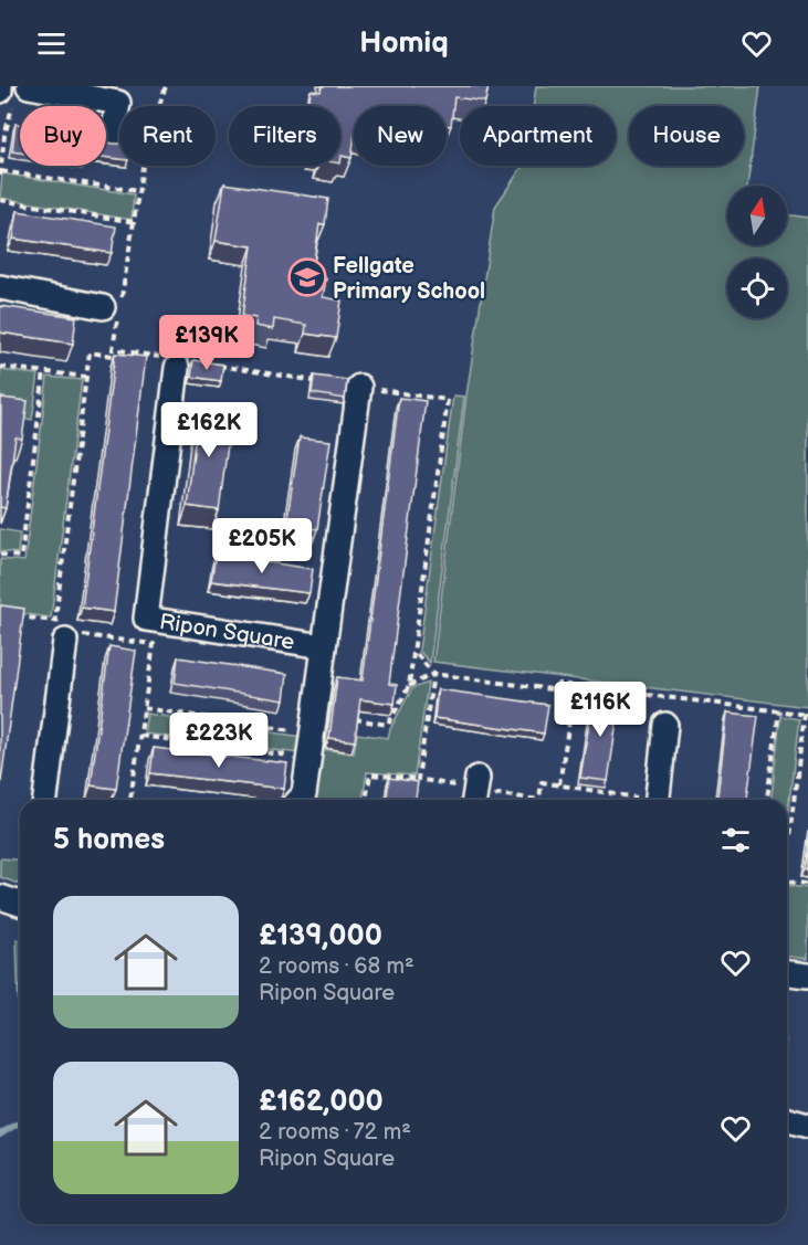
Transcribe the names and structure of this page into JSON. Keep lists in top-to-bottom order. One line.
{"streets":{"street":["Ripon Square"]},"places":{"school or university":["Fellgate Primary School"]},"north":"top","page":{"header":"Homiq","chip":["Buy","Rent","Filters","New","Apartment","House"],"price":["£139K","£162K","£205K","£116K","£223K"],"heading":"5 homes","list":[{"name":"£139,000","note":"2 rooms · 68 m² · Ripon Square"},{"name":"£162,000","note":"2 rooms · 72 m² · Ripon Square"}]}}
